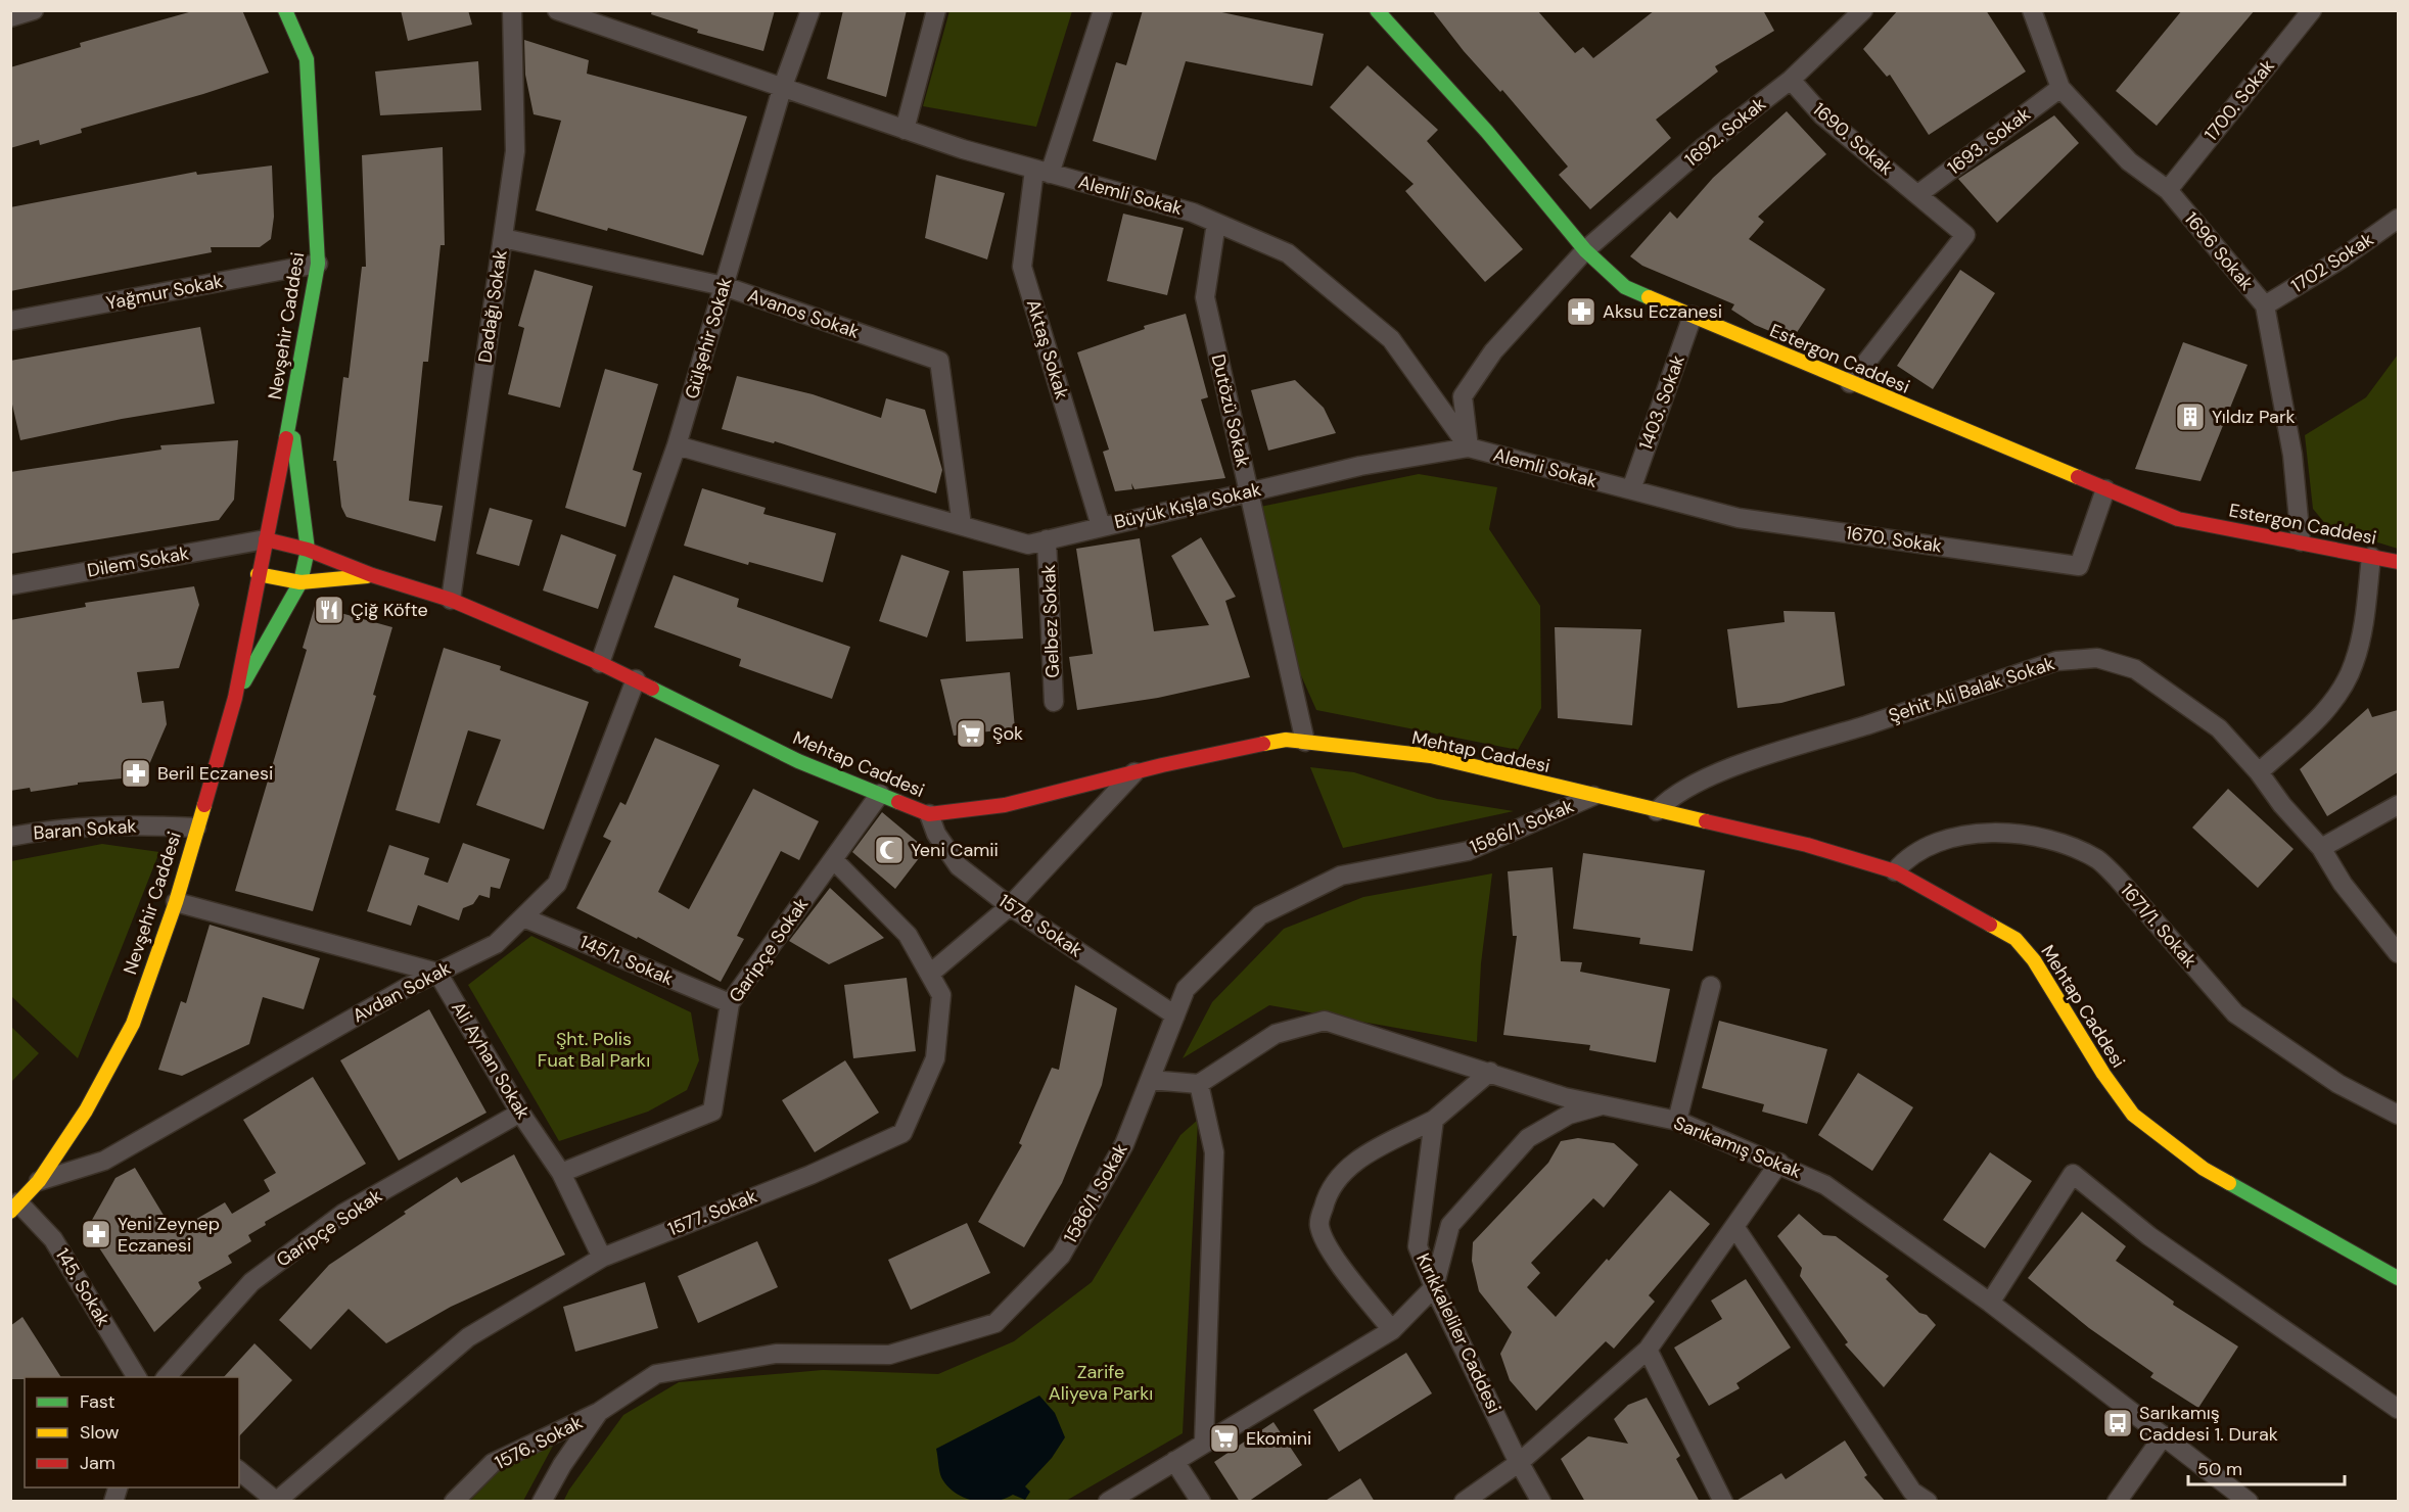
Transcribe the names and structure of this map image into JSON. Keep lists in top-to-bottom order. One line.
{"streets":{"main road":["Nevşehir Caddesi","Estergon Caddesi","Mehtap Caddesi"],"street":["1700. Sokak","1692. Sokak","1690. Sokak","1693. Sokak","Alemli Sokak","1696 Sokak","1702 Sokak","Yağmur Sokak","Dadağı Sokak","Avanos Sokak","Gülşehir Sokak","Aktaş Sokak","1403. Sokak","Dutözü Sokak","Büyük Kışla Sokak","1670. Sokak","Dilem Sokak","Gelbez Sokak","Şehit Ali Balak Sokak","1586/1. Sokak","Baran Sokak","1578. Sokak","1671/1. Sokak","Garipçe Sokak","145/1. Sokak","Avdan Sokak","Ali Ayhan Sokak","Sarıkamış Sokak","1577. Sokak","145. Sokak","Kırıkkaleliler Caddesi","1576. Sokak"]},"crossings":[["1700. Sokak","1696 Sokak"],["1692. Sokak","1690. Sokak"],["1692. Sokak","Estergon Caddesi"],["1690. Sokak","1693. Sokak"],["1690. Sokak","Estergon Caddesi"],["1693. Sokak","1696 Sokak"],["Alemli Sokak","Gülşehir Sokak"],["Alemli Sokak","Aktaş Sokak"],["Alemli Sokak","1403. Sokak"],["Alemli Sokak","Dutözü Sokak"],["Alemli Sokak","Büyük Kışla Sokak"],["Alemli Sokak","1670. Sokak"],["1696 Sokak","1702 Sokak"],["1696 Sokak","Estergon Caddesi"],["Yağmur Sokak","Nevşehir Caddesi"],["Dadağı Sokak","Avanos Sokak"],["Dadağı Sokak","Mehtap Caddesi"],["Avanos Sokak","Gülşehir Sokak"],["Avanos Sokak","Büyük Kışla Sokak"],["Nevşehir Caddesi","Dilem Sokak"],["Nevşehir Caddesi","Mehtap Caddesi"],["Nevşehir Caddesi","Baran Sokak"],["Nevşehir Caddesi","Avdan Sokak"],["Nevşehir Caddesi","145. Sokak"],["Gülşehir Sokak","Büyük Kışla Sokak"],["Gülşehir Sokak","Mehtap Caddesi"],["Aktaş Sokak","Büyük Kışla Sokak"],["Estergon Caddesi","1403. Sokak"],["Estergon Caddesi","1670. Sokak"],["1403. Sokak","1670. Sokak"],["Dutözü Sokak","Büyük Kışla Sokak"],["Dutözü Sokak","Mehtap Caddesi"],["Büyük Kışla Sokak","Gelbez Sokak"],["Dilem Sokak","Mehtap Caddesi"],["Şehit Ali Balak Sokak","Mehtap Caddesi"],["Mehtap Caddesi","1586/1. Sokak"],["Mehtap Caddesi","1578. Sokak"],["Mehtap Caddesi","1671/1. Sokak"],["Mehtap Caddesi","Garipçe Sokak"],["Mehtap Caddesi","Avdan Sokak"],["1586/1. Sokak","1578. Sokak"],["1586/1. Sokak","1576. Sokak"],["Garipçe Sokak","145/1. Sokak"],["Garipçe Sokak","Ali Ayhan Sokak"],["Garipçe Sokak","1577. Sokak"],["145/1. Sokak","Avdan Sokak"],["Avdan Sokak","Ali Ayhan Sokak"],["Ali Ayhan Sokak","1577. Sokak"]],"parks":["Şht. Polis Fuat Bal Parkı","Zarife Aliyeva Parkı"],"places":{"pharmacy":["Aksu Eczanesi","Beril Eczanesi","Yeni Zeynep Eczanesi"],"building":["Yıldız Park"],"restaurant":["Çiğ Köfte"],"supermarket":["Şok","Ekomini"],"mosque":["Yeni Camii"],"bus stop":["Sarıkamış Caddesi 1. Durak"]},"legend":["Fast","Slow","Jam"],"scale_bar":"50 m"}
